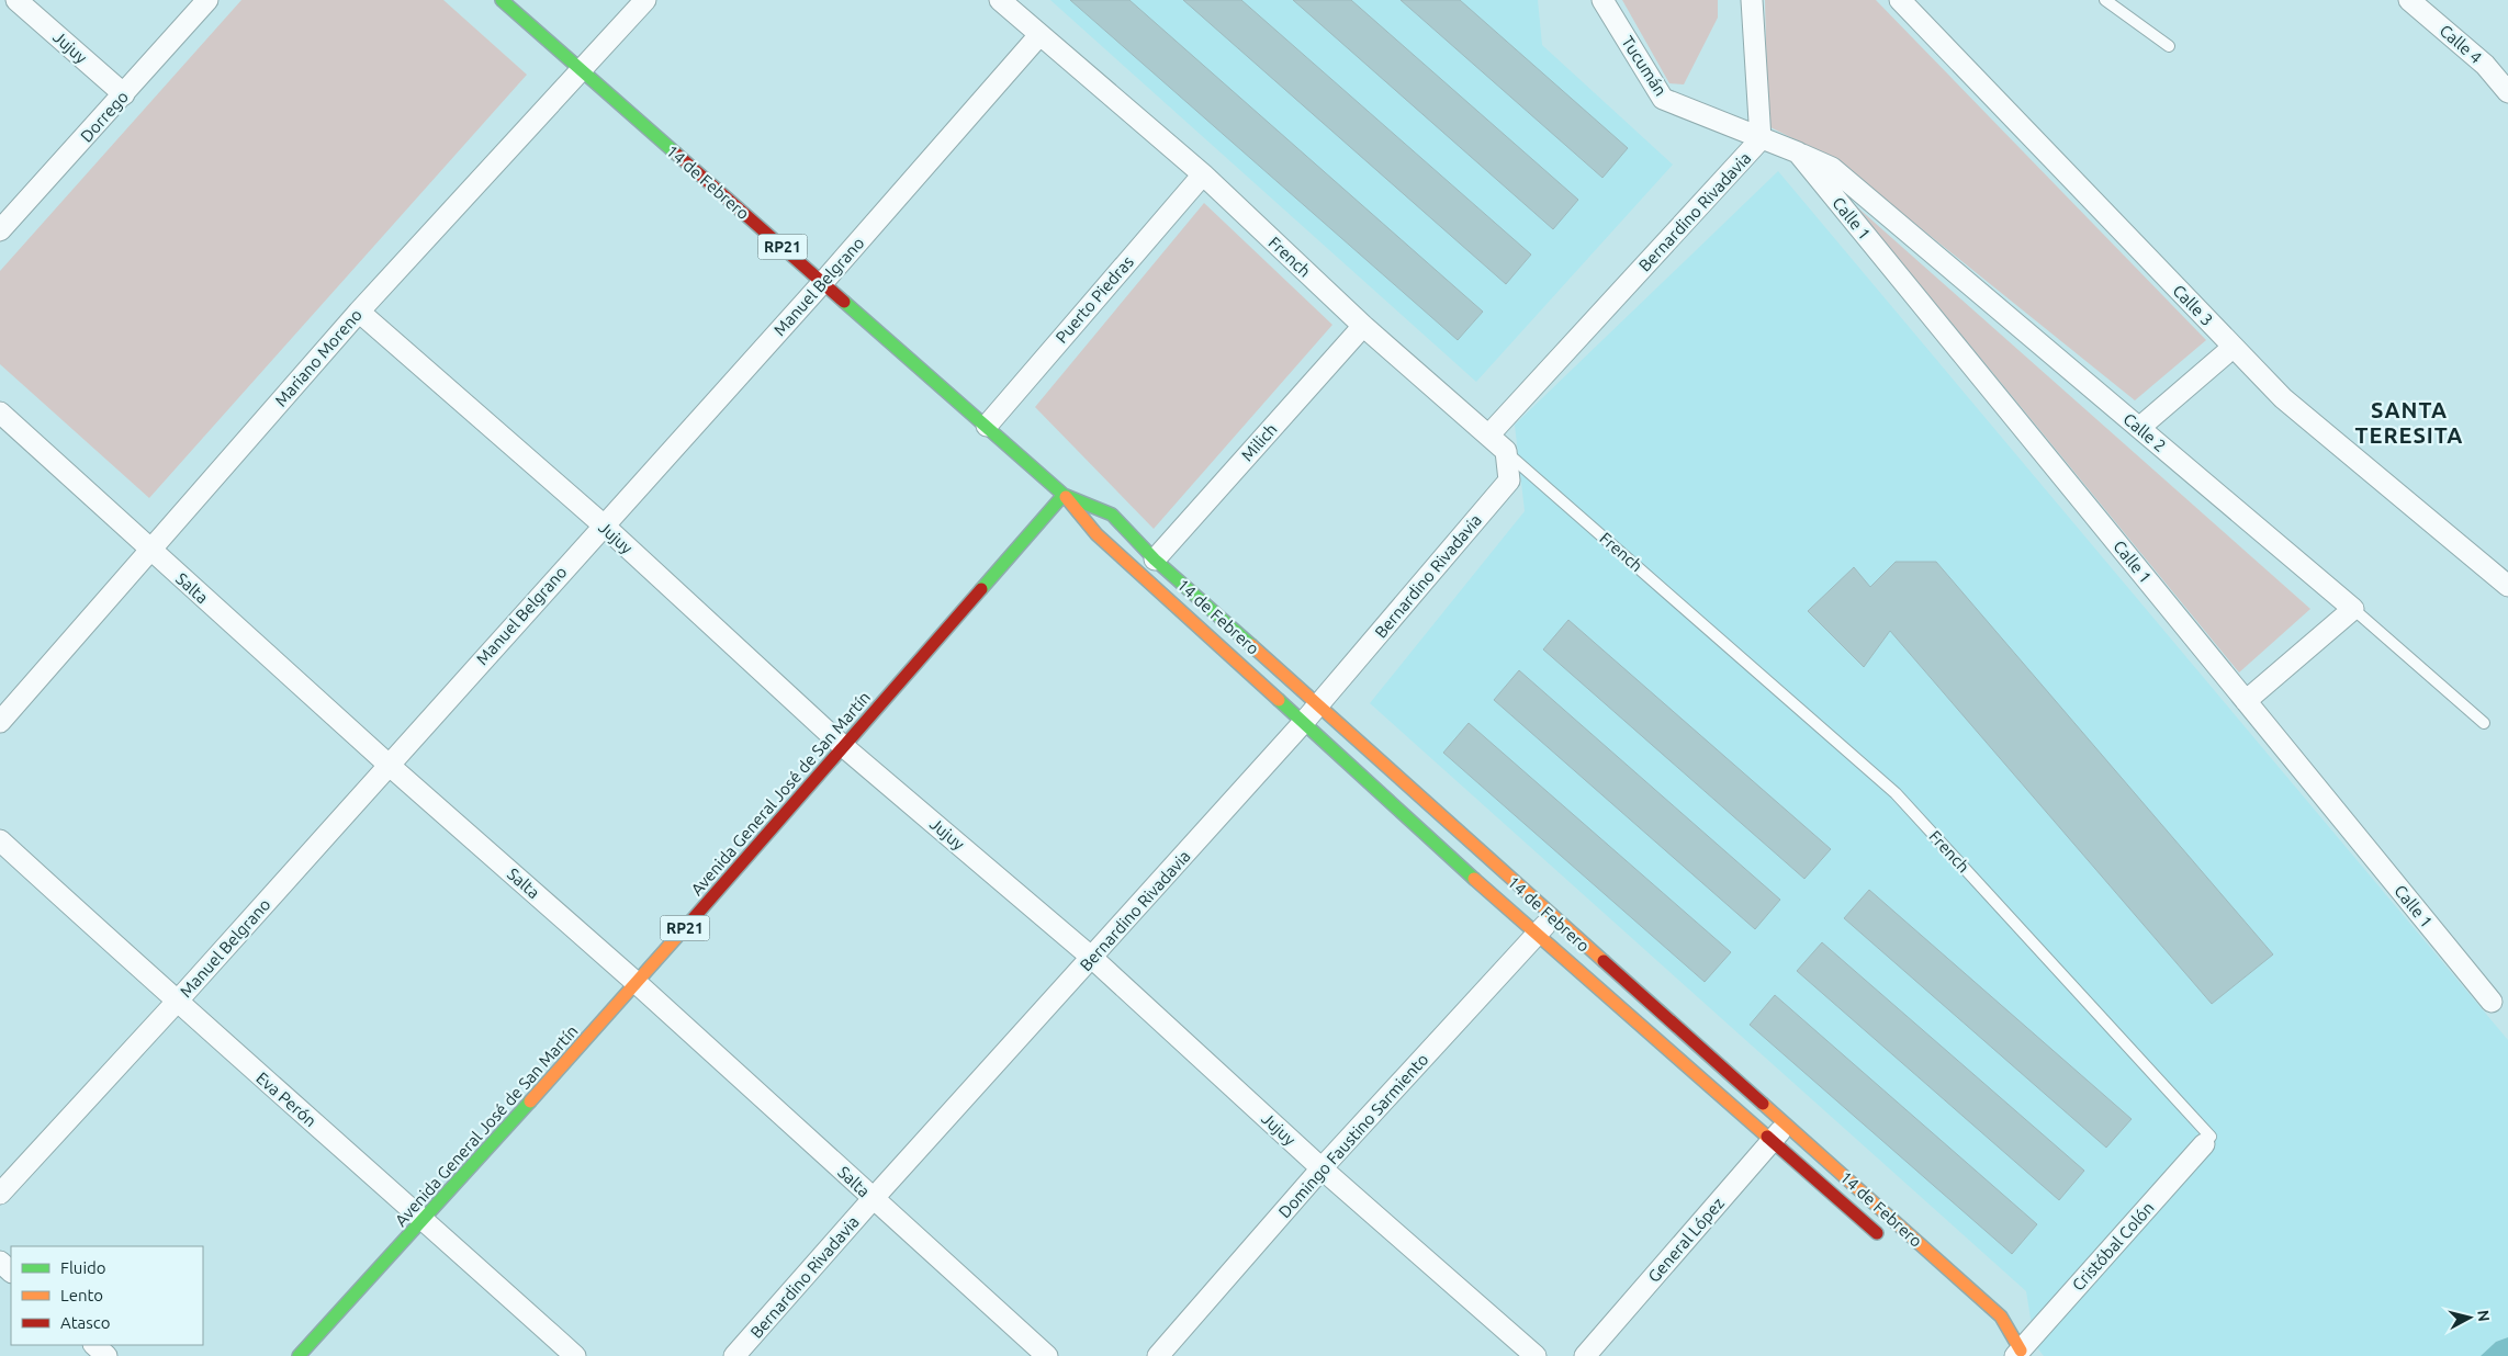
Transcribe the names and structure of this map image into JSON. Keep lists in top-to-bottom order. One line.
{"streets":{"main road":["14 de Febrero","RP21","Avenida General José de San Martín"],"street":["Calle 4","Jujuy","Tucumán","Dorrego","Bernardino Rivadavia","Calle 1","French","Manuel Belgrano","Puerto Piedras","Calle 3","Mariano Moreno","Calle 2","Milich","Salta","Eva Perón","Domingo Faustino Sarmiento","General López","Cristóbal Colón"]},"crossings":[["Jujuy","Dorrego"],["Jujuy","Bernardino Rivadavia"],["Jujuy","Manuel Belgrano"],["Jujuy","Mariano Moreno"],["Jujuy","Avenida General José de San Martín"],["Jujuy","Domingo Faustino Sarmiento"],["Tucumán","Bernardino Rivadavia"],["14 de Febrero","Bernardino Rivadavia"],["14 de Febrero","Manuel Belgrano"],["14 de Febrero","Puerto Piedras"],["14 de Febrero","Mariano Moreno"],["14 de Febrero","Milich"],["14 de Febrero","Avenida General José de San Martín"],["14 de Febrero","Domingo Faustino Sarmiento"],["14 de Febrero","General López"],["14 de Febrero","Cristóbal Colón"],["Bernardino Rivadavia","French"],["Bernardino Rivadavia","Salta"],["Calle 1","Calle 2"],["French","Manuel Belgrano"],["French","Puerto Piedras"],["French","Milich"],["French","Cristóbal Colón"],["Manuel Belgrano","Salta"],["Manuel Belgrano","Eva Perón"],["Mariano Moreno","Salta"],["Salta","Avenida General José de San Martín"],["Avenida General José de San Martín","Eva Perón"]],"districts":["SANTA TERESITA"],"legend":["Fluido","Lento","Atasco"],"north":"right"}
